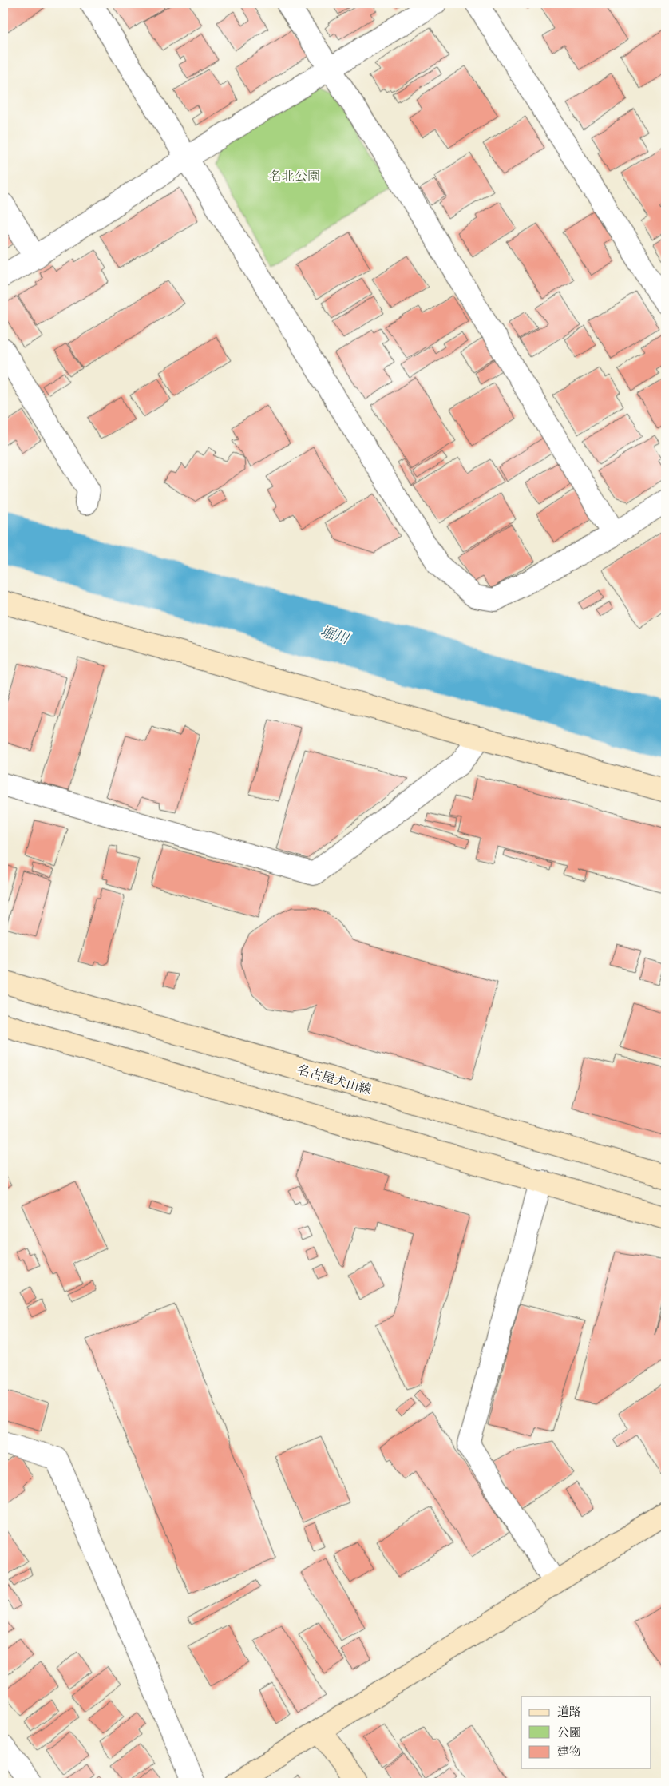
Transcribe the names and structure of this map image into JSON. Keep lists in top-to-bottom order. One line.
{"streets":{"main road":["名古屋犬山線"]},"water":["堀川"],"parks":["名北公園"],"legend":["道路","公園","建物"]}
